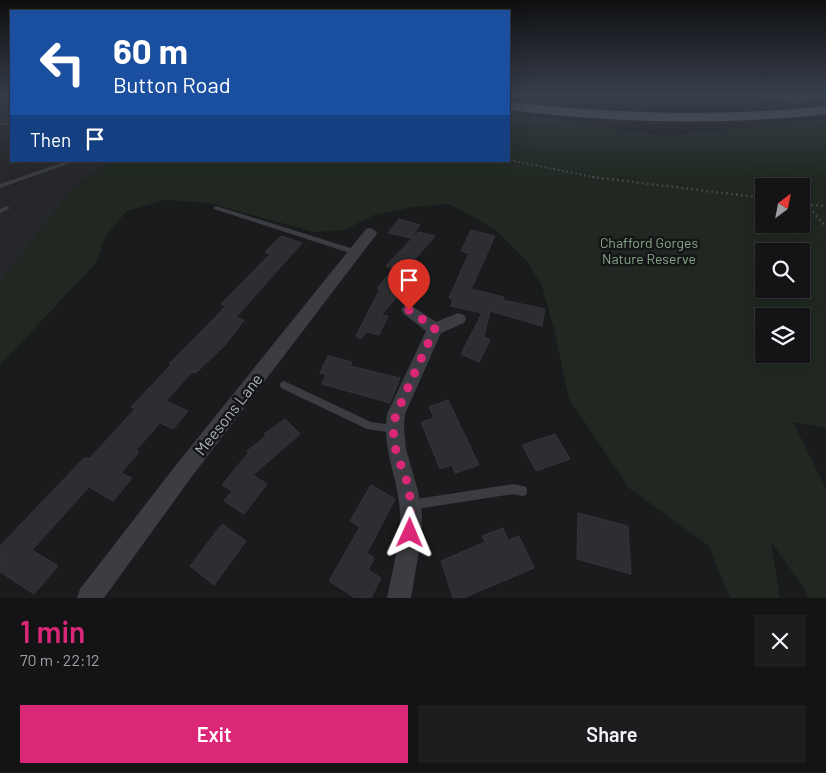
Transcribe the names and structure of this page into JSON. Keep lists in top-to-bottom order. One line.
{"streets":{"street":["Meesons Lane"]},"parks":["Chafford Gorges Nature Reserve"],"north":"top right","page":{"turn":["60 m","Button Road"],"then":"Then","heading":["1 min","70 m · 22:12"],"buttons":["Exit","Share"]}}
